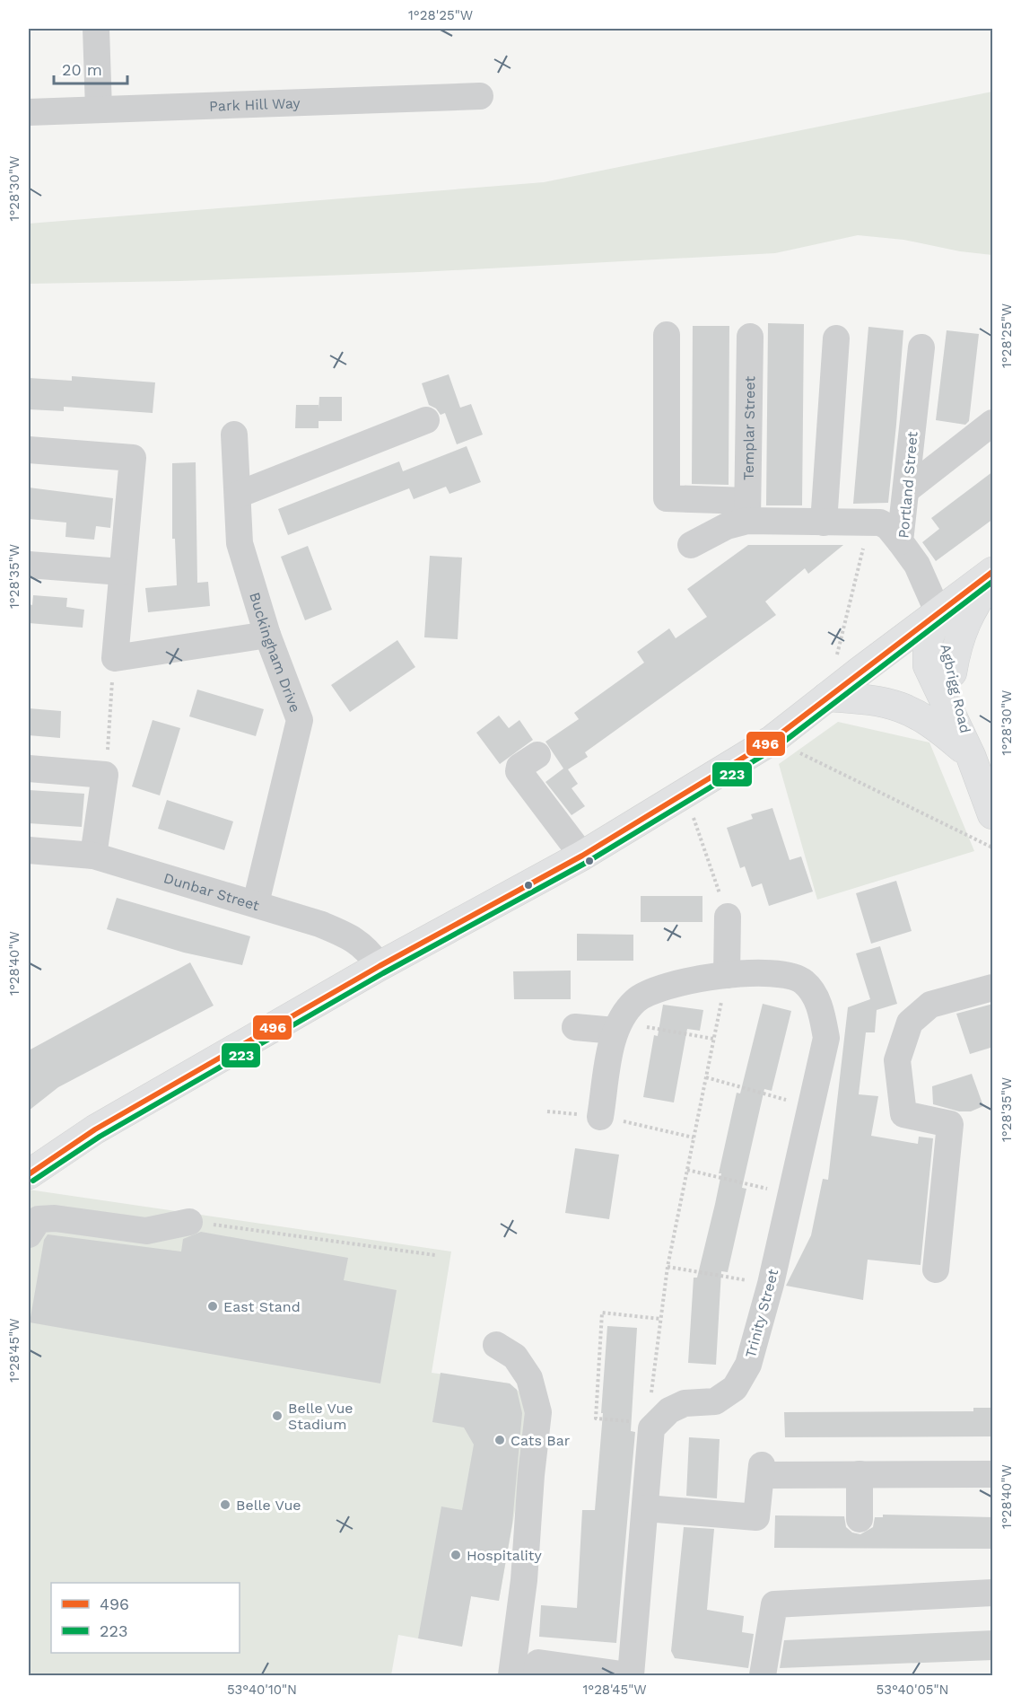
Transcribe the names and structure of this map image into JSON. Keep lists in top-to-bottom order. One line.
{"streets":{"main road":["Agbrigg Road"],"street":["Park Hill Way","Templar Street","Portland Street","Buckingham Drive","Dunbar Street","Trinity Street"]},"crossings":[["Portland Street","Agbrigg Road"],["Buckingham Drive","Dunbar Street"]],"places":["East Stand","Belle Vue Stadium","Cats Bar","Belle Vue","Hospitality"],"lines":["transit line 496","transit line 223"],"legend":["496","223"],"scale_bar":"20 m","coordinates":["1°28'25\"W","1°28'30\"W","1°28'35\"W","1°28'40\"W","1°28'45\"W","53°40'10\"N","53°40'05\"N"]}
